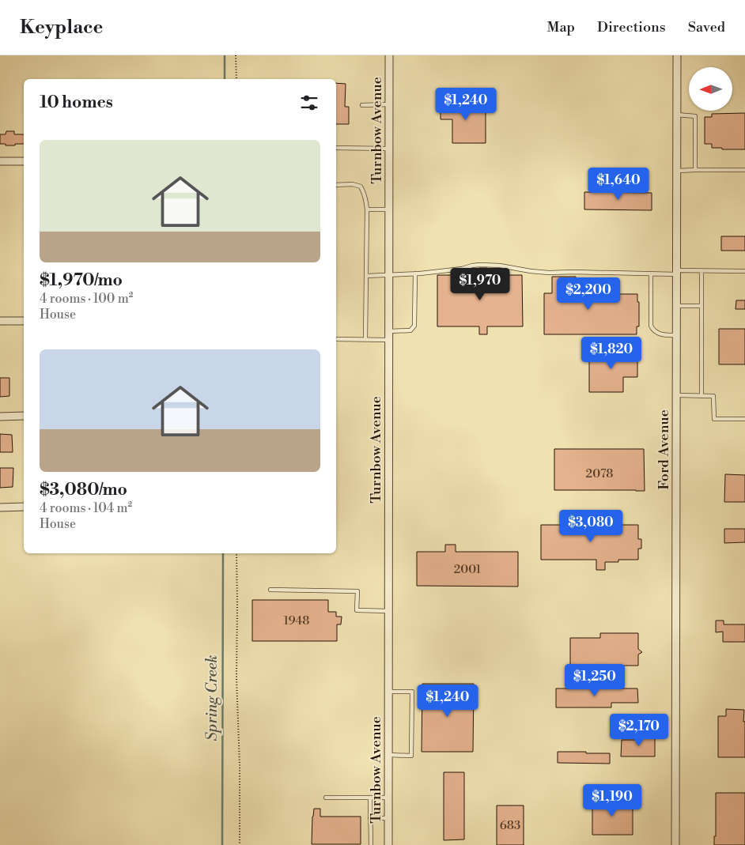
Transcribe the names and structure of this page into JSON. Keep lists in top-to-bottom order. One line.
{"streets":{"street":["Turnbow Avenue","Ford Avenue"]},"water":["Spring Creek"],"house_numbers":["2078","2001","1948","683"],"north":"left","page":{"header":"Keyplace","nav":["Map","Directions","Saved"],"heading":"10 homes","price":["$1,240","$1,640","$1,970","$2,200","$1,820","$3,080","$1,250","$1,240","$2,170","$1,190"],"list":[{"name":"$1,970/mo","note":"4 rooms · 100 m² · House"},{"name":"$3,080/mo","note":"4 rooms · 104 m² · House"}]}}
